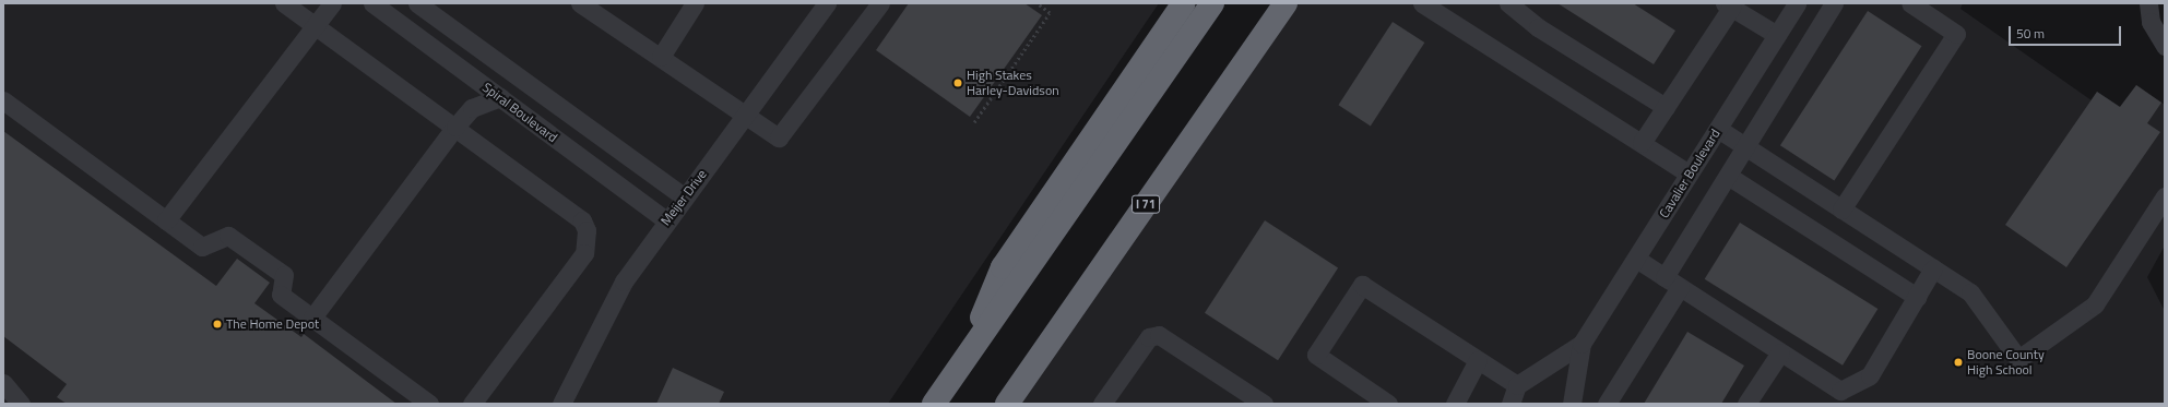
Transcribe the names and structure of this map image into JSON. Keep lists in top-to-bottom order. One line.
{"streets":{"highway":["I 71"],"street":["Spiral Boulevard","Cavalier Boulevard","Meijer Drive"]},"crossings":[["Spiral Boulevard","Meijer Drive"]],"places":["High Stakes Harley-Davidson","The Home Depot","Boone County High School"],"scale_bar":"50 m"}
